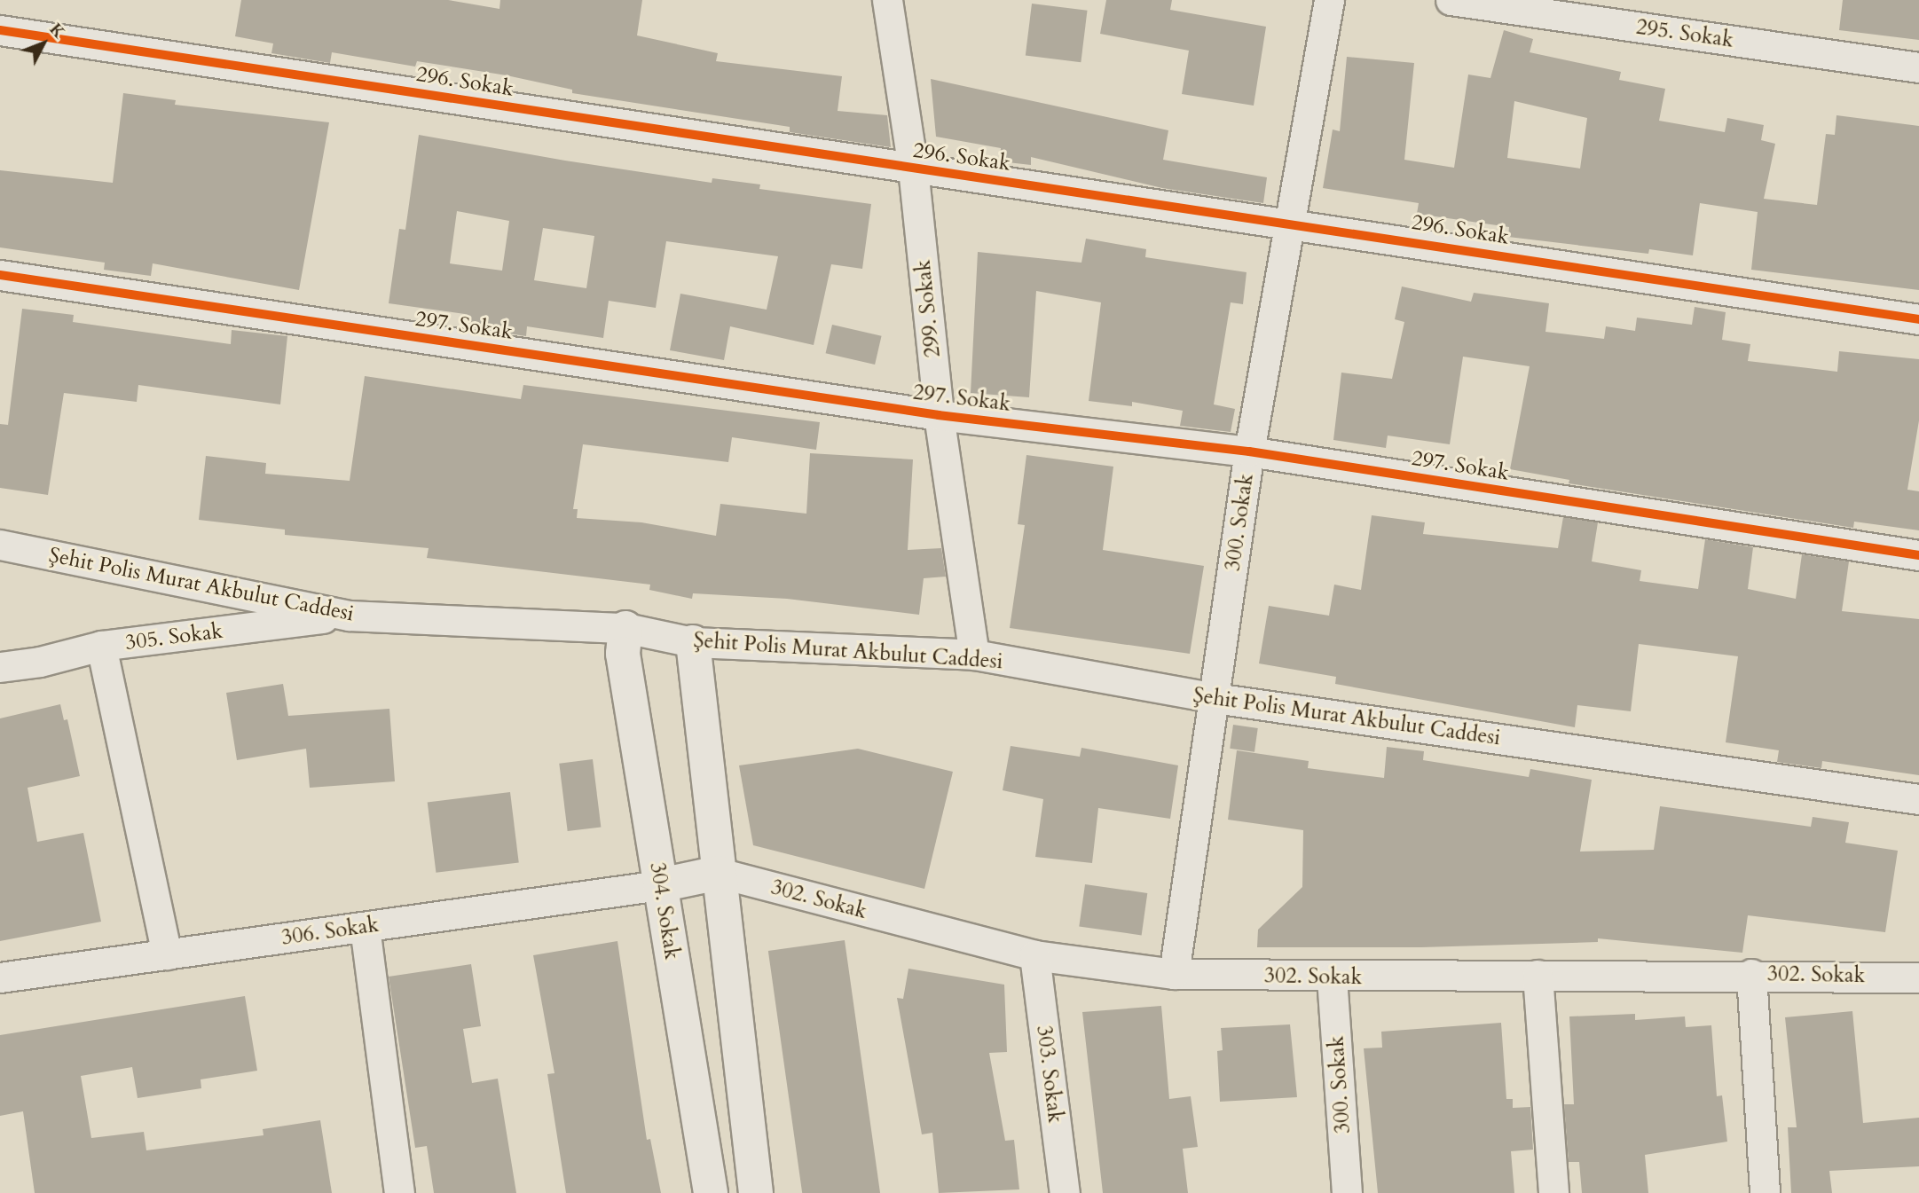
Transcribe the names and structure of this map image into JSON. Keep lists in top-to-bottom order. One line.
{"streets":{"street":["295. Sokak","296. Sokak","299. Sokak","297. Sokak","300. Sokak","Şehit Polis Murat Akbulut Caddesi","305. Sokak","302. Sokak","304. Sokak","306. Sokak","303. Sokak"]},"crossings":[["296. Sokak","299. Sokak"],["296. Sokak","300. Sokak"],["299. Sokak","297. Sokak"],["299. Sokak","Şehit Polis Murat Akbulut Caddesi"],["297. Sokak","300. Sokak"],["300. Sokak","Şehit Polis Murat Akbulut Caddesi"],["300. Sokak","302. Sokak"],["Şehit Polis Murat Akbulut Caddesi","305. Sokak"],["Şehit Polis Murat Akbulut Caddesi","304. Sokak"],["302. Sokak","303. Sokak"],["304. Sokak","306. Sokak"]],"north":"top right"}
